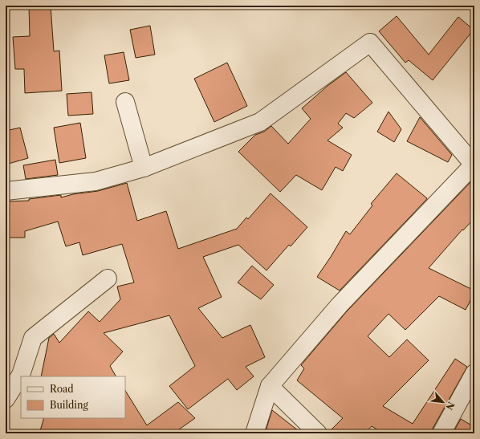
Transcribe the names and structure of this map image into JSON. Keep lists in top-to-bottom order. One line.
{"legend":["Road","Building"],"north":"bottom right"}
